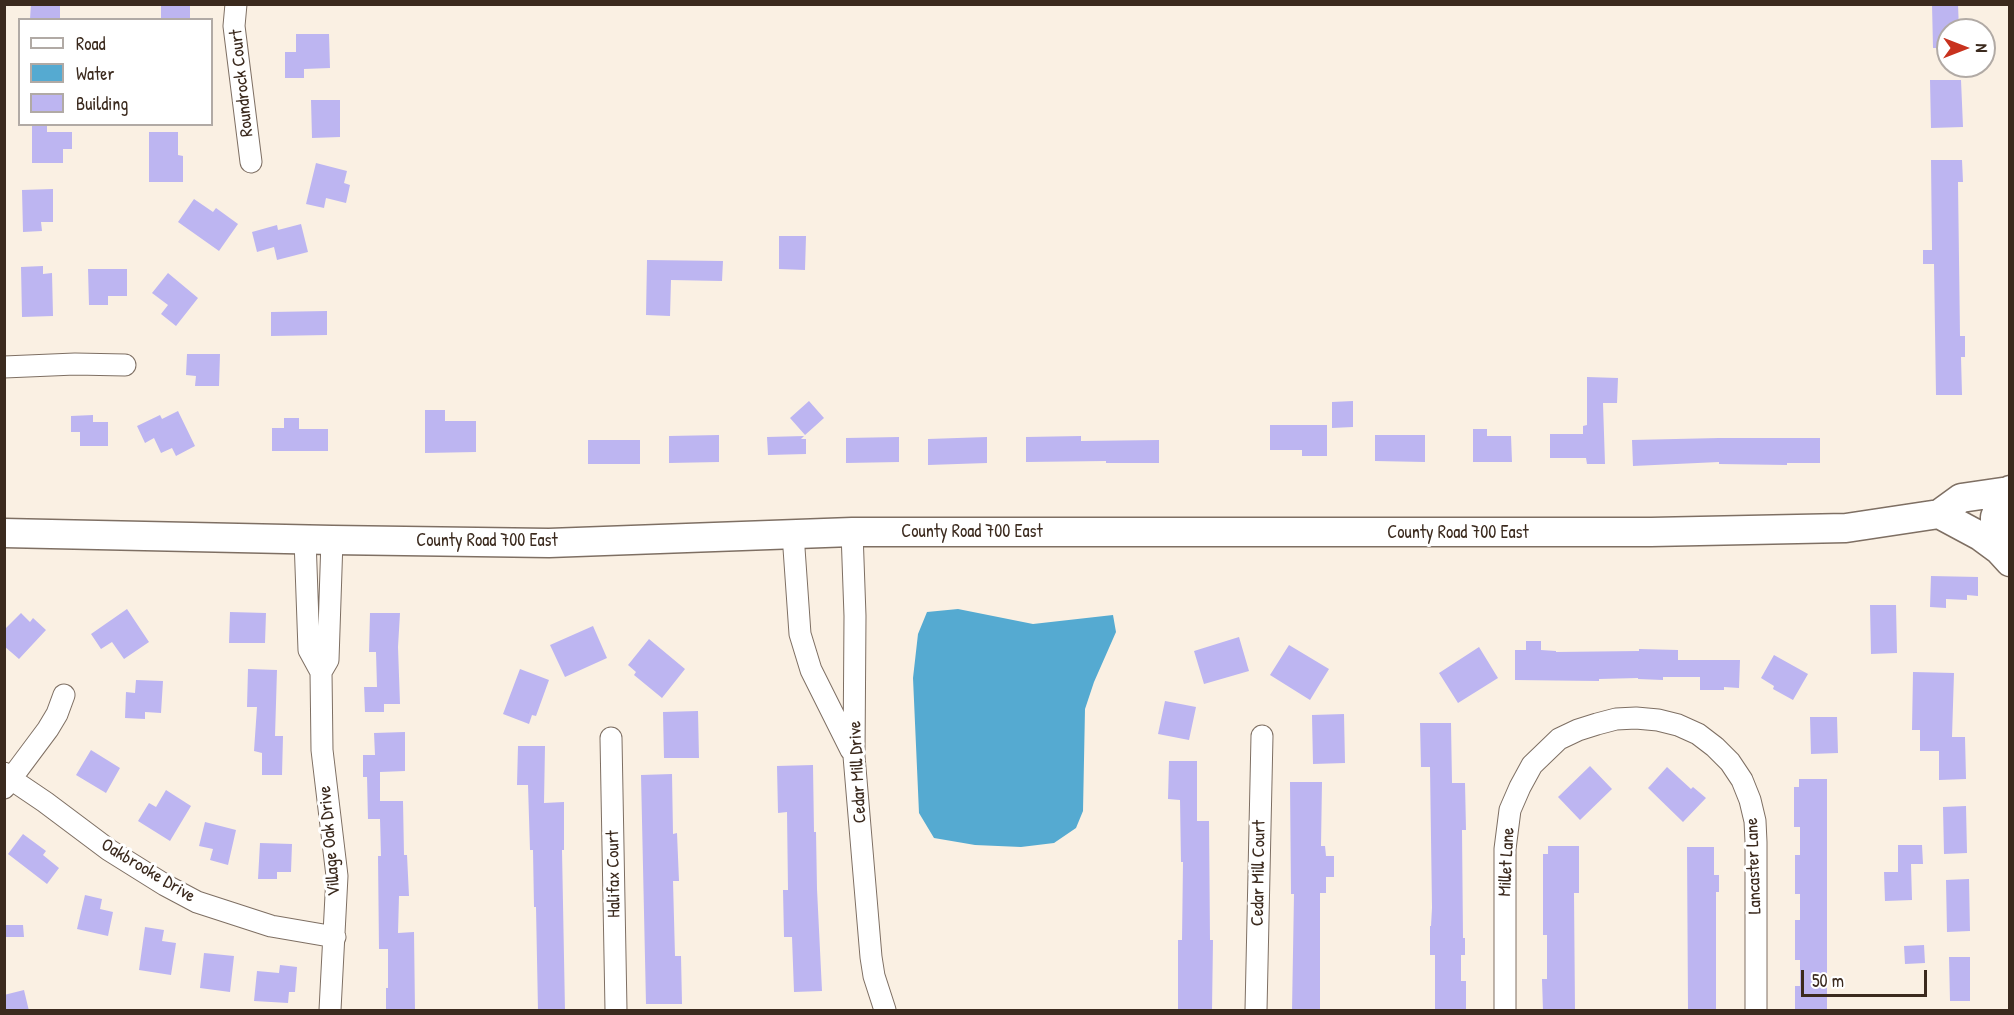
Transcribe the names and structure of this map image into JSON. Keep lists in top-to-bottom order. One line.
{"streets":{"main road":["County Road 700 East"],"street":["Roundrock Court","Cedar Mill Drive","Village Oak Drive","Millet Lane","Lancaster Lane","Oakbrooke Drive","Cedar Mill Court","Halifax Court"]},"crossings":[["County Road 700 East","Cedar Mill Drive"],["County Road 700 East","Village Oak Drive"],["Village Oak Drive","Oakbrooke Drive"],["Millet Lane","Lancaster Lane"]],"legend":["Road","Water","Building"],"scale_bar":"50 m","north":"right"}
